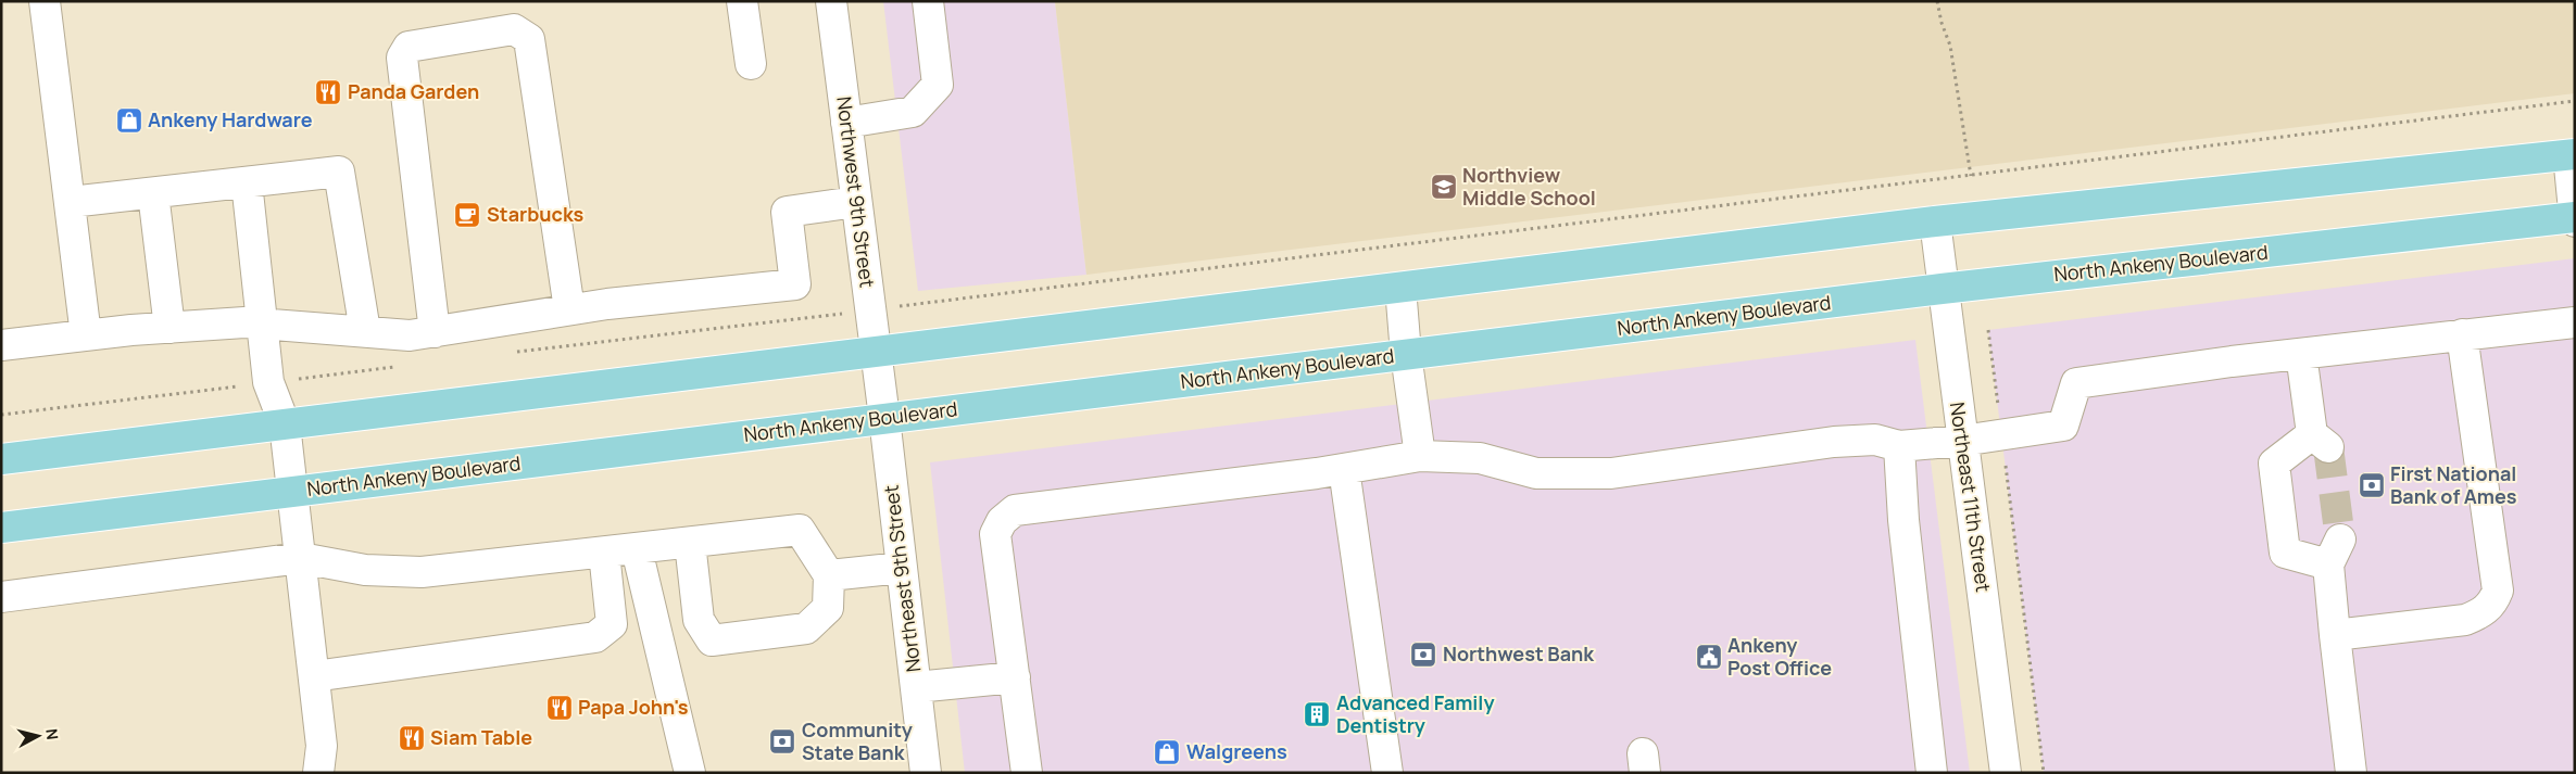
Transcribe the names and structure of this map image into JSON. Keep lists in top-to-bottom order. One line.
{"streets":{"main road":["North Ankeny Boulevard"],"street":["Northwest 9th Street","Northeast 11th Street","Northeast 9th Street"]},"crossings":[["Northwest 9th Street","Northeast 9th Street"],["North Ankeny Boulevard","Northeast 11th Street"],["North Ankeny Boulevard","Northeast 9th Street"]],"places":{"restaurant":["Panda Garden","Papa John's","Siam Table"],"shop":["Ankeny Hardware","Walgreens"],"school or university":["Northview Middle School"],"cafe":["Starbucks"],"bank":["First National Bank of Ames","Northwest Bank","Community State Bank"],"public building":["Ankeny Post Office"],"building":["Advanced Family Dentistry"]},"north":"right"}
